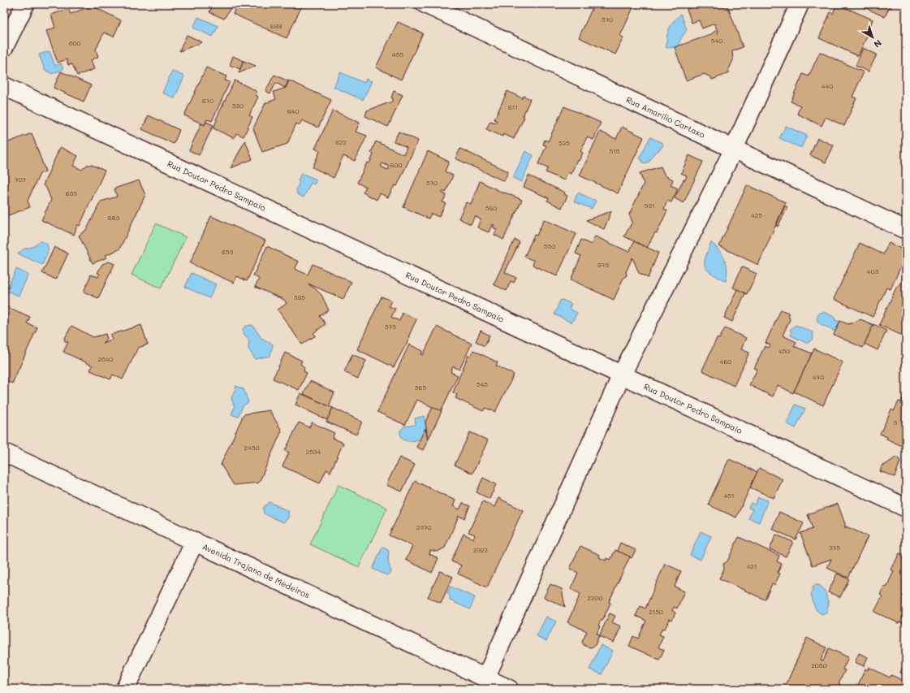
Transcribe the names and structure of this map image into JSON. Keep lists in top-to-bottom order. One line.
{"streets":{"street":["Rua Amarílio Cartaxo","Rua Doutor Pedro Sampaio","Avenida Trajano de Medeiros"]},"house_numbers":["570","699","540","800","455","440","670","520","611","640","622","525","515","600","707","570","685","531","560","425","663","550","653","973","403","595","575","450","2840","460","440","545","565","5","2450","2534","451","2370","375","2322","421","2200","2150","2080"],"north":"bottom right"}
